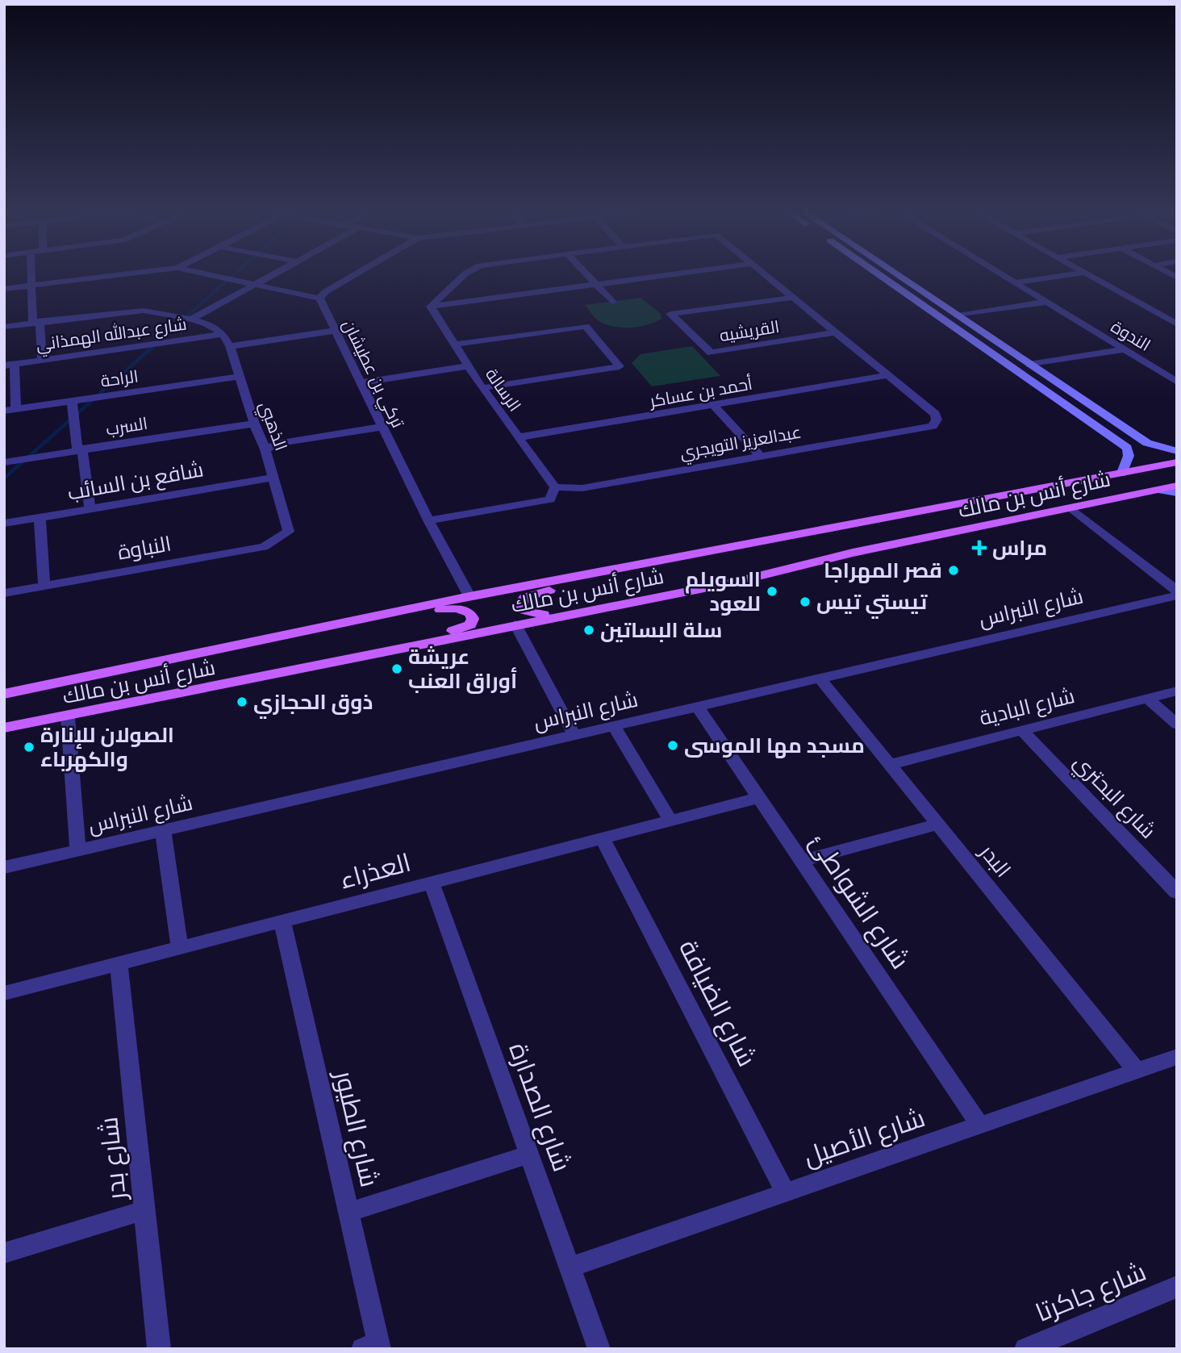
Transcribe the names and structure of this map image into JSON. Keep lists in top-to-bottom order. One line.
{"streets":{"main road":["شارع أنس بن مالك"],"street":["القريشيه","شارع عبدالله الهمذاني","الندوة","تركي بن عطيشان","الراحة","الرسالة","أحمد بن عساكر","السرب","الذهبي","عبدالعزيز التويجري","شافع بن السائب","النباوة","شارع النبراس","شارع البادية","شارع البحتري","البدر","العذراء","شارع الشواطئ","شارع الضيافة","شارع الصدارة","شارع الطيور","شارع الأصيل","شارع بدر","شارع جاكرتا"]},"crossings":[["شارع عبدالله الهمذاني","الذهبي"],["الراحة","الذهبي"],["الرسالة","أحمد بن عساكر"],["الرسالة","عبدالعزيز التويجري"],["أحمد بن عساكر","عبدالعزيز التويجري"],["السرب","الذهبي"],["الذهبي","شافع بن السائب"],["الذهبي","النباوة"],["شارع النبراس","البدر"],["شارع النبراس","شارع الشواطئ"],["شارع البادية","شارع البحتري"],["شارع البادية","البدر"],["البدر","شارع الأصيل"],["العذراء","شارع الشواطئ"],["العذراء","شارع الضيافة"],["العذراء","شارع الصدارة"],["العذراء","شارع الطيور"],["العذراء","شارع بدر"],["شارع الشواطئ","شارع الأصيل"],["شارع الضيافة","شارع الأصيل"],["شارع الصدارة","شارع الأصيل"]],"places":{"health":["مراس"],"other":["قصر المهراجا","السويلم للعود","تيستي تيس","سلة البساتين","عريشة أوراق العنب","ذوق الحجازي","مسجد مها الموسى","الصولان للإنارة والكهرباء"]}}
